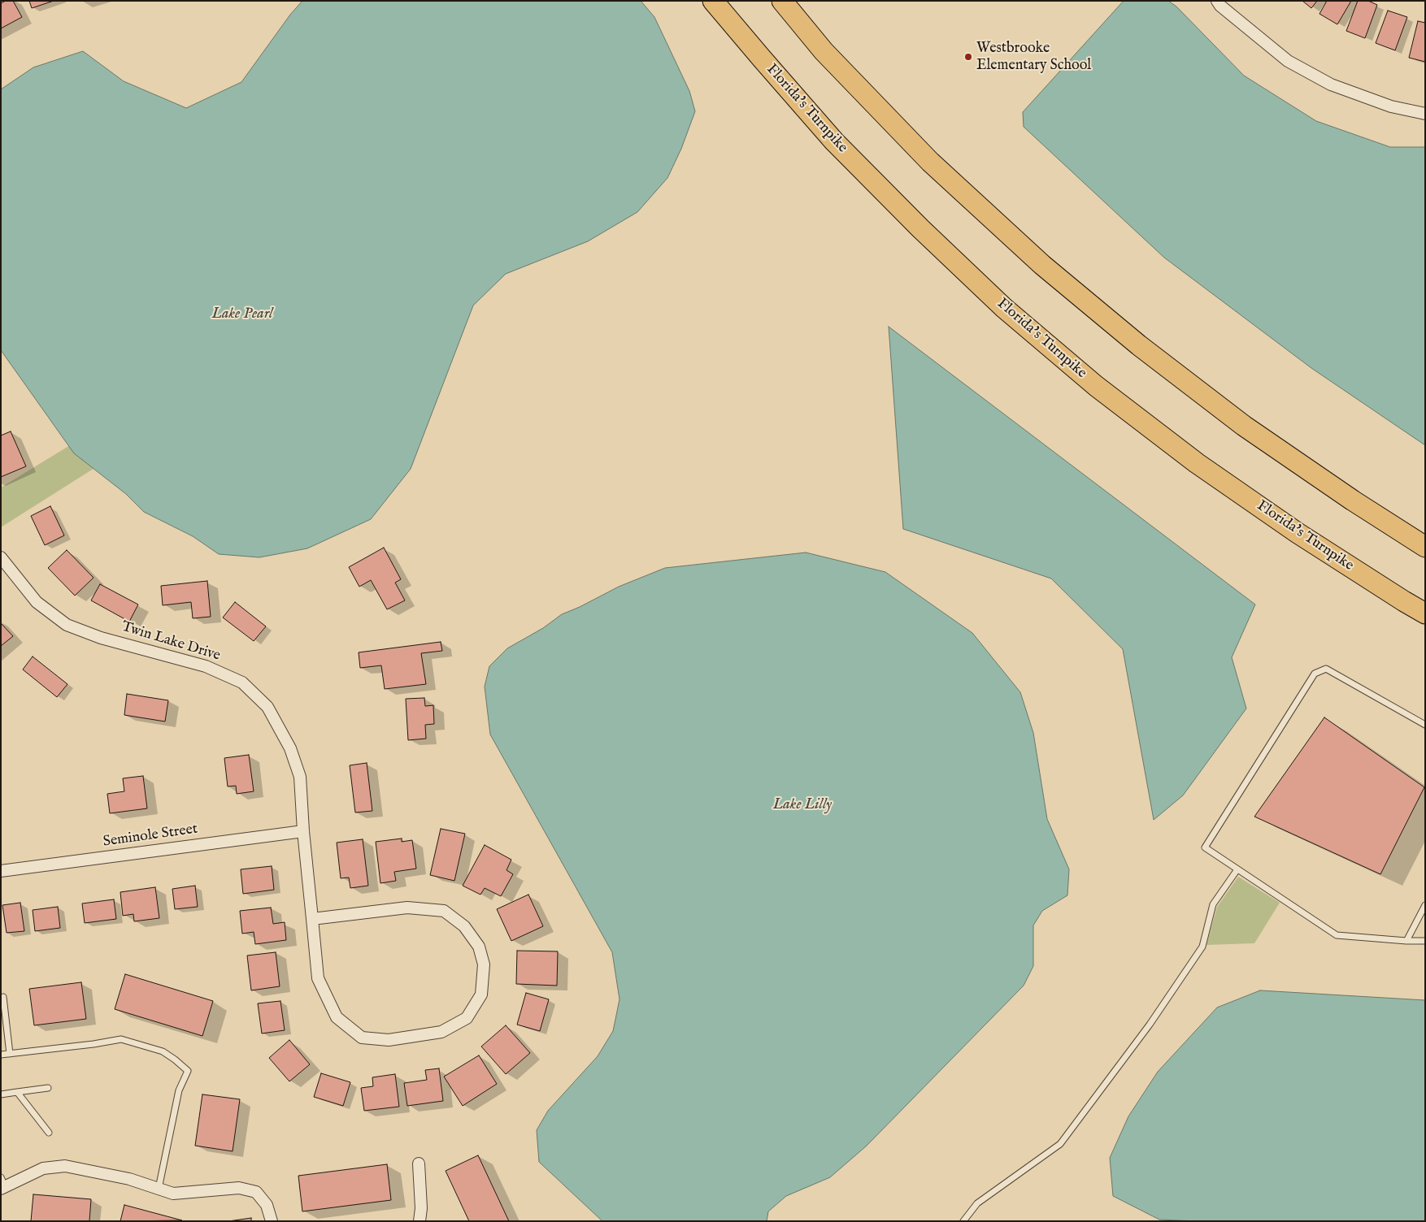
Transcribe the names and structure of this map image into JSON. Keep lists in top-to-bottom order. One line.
{"streets":{"highway":["Florida's Turnpike"],"street":["Twin Lake Drive","Seminole Street"]},"crossings":[["Twin Lake Drive","Seminole Street"]],"water":["Lake Pearl","Lake Lilly"],"places":["Westbrooke Elementary School"]}
